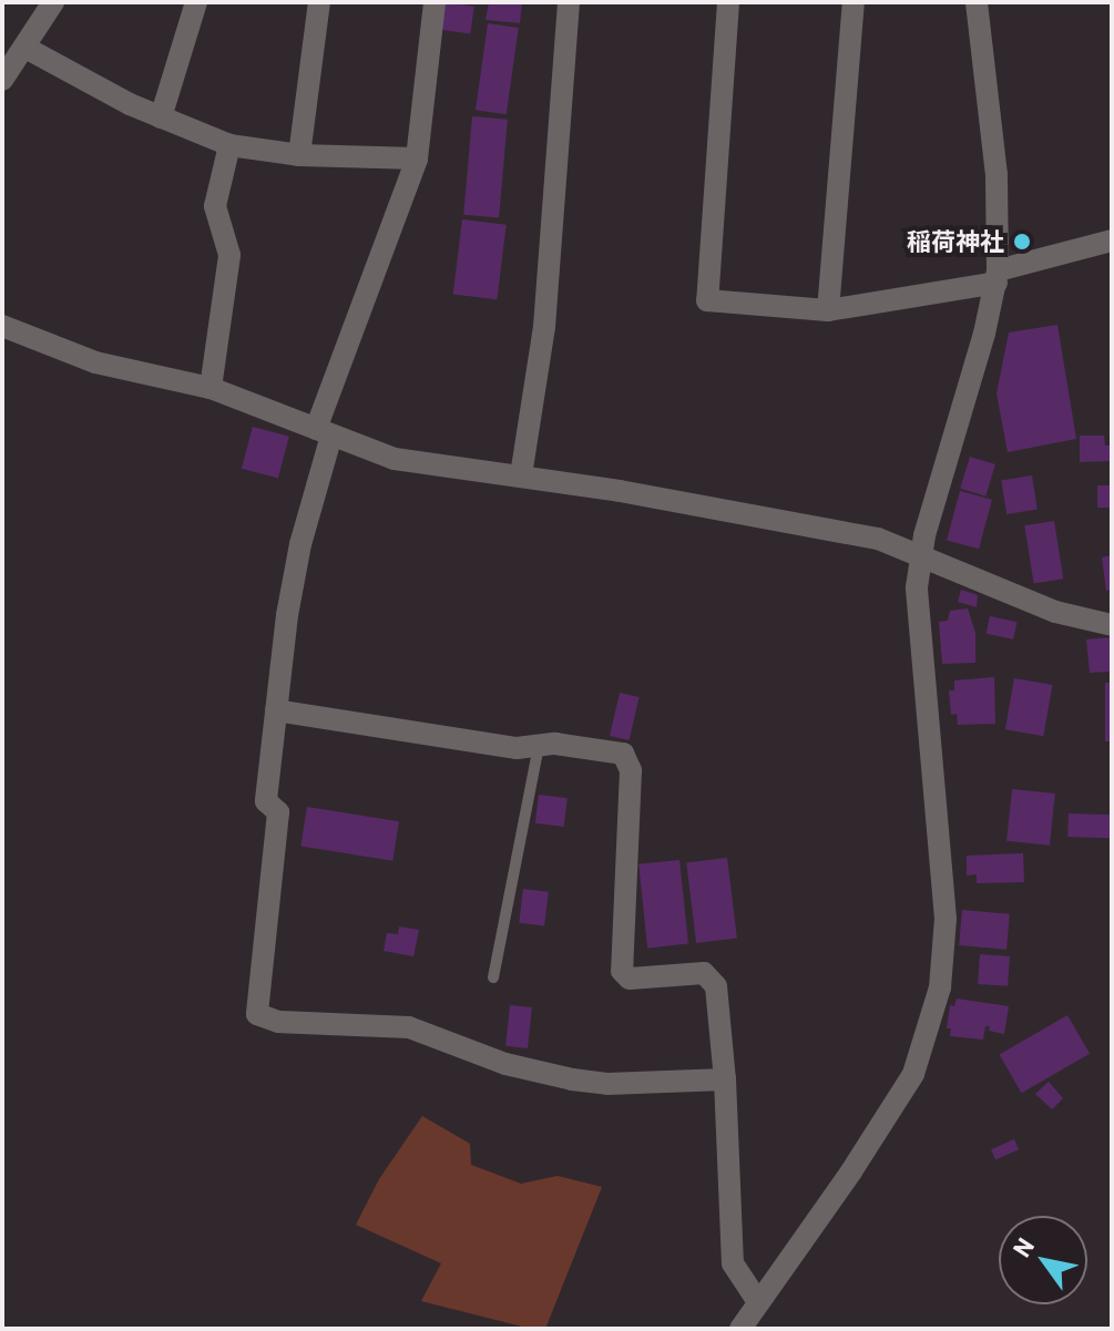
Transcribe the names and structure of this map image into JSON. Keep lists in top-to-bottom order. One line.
{"places":["稲荷神社"],"north":"top left"}
